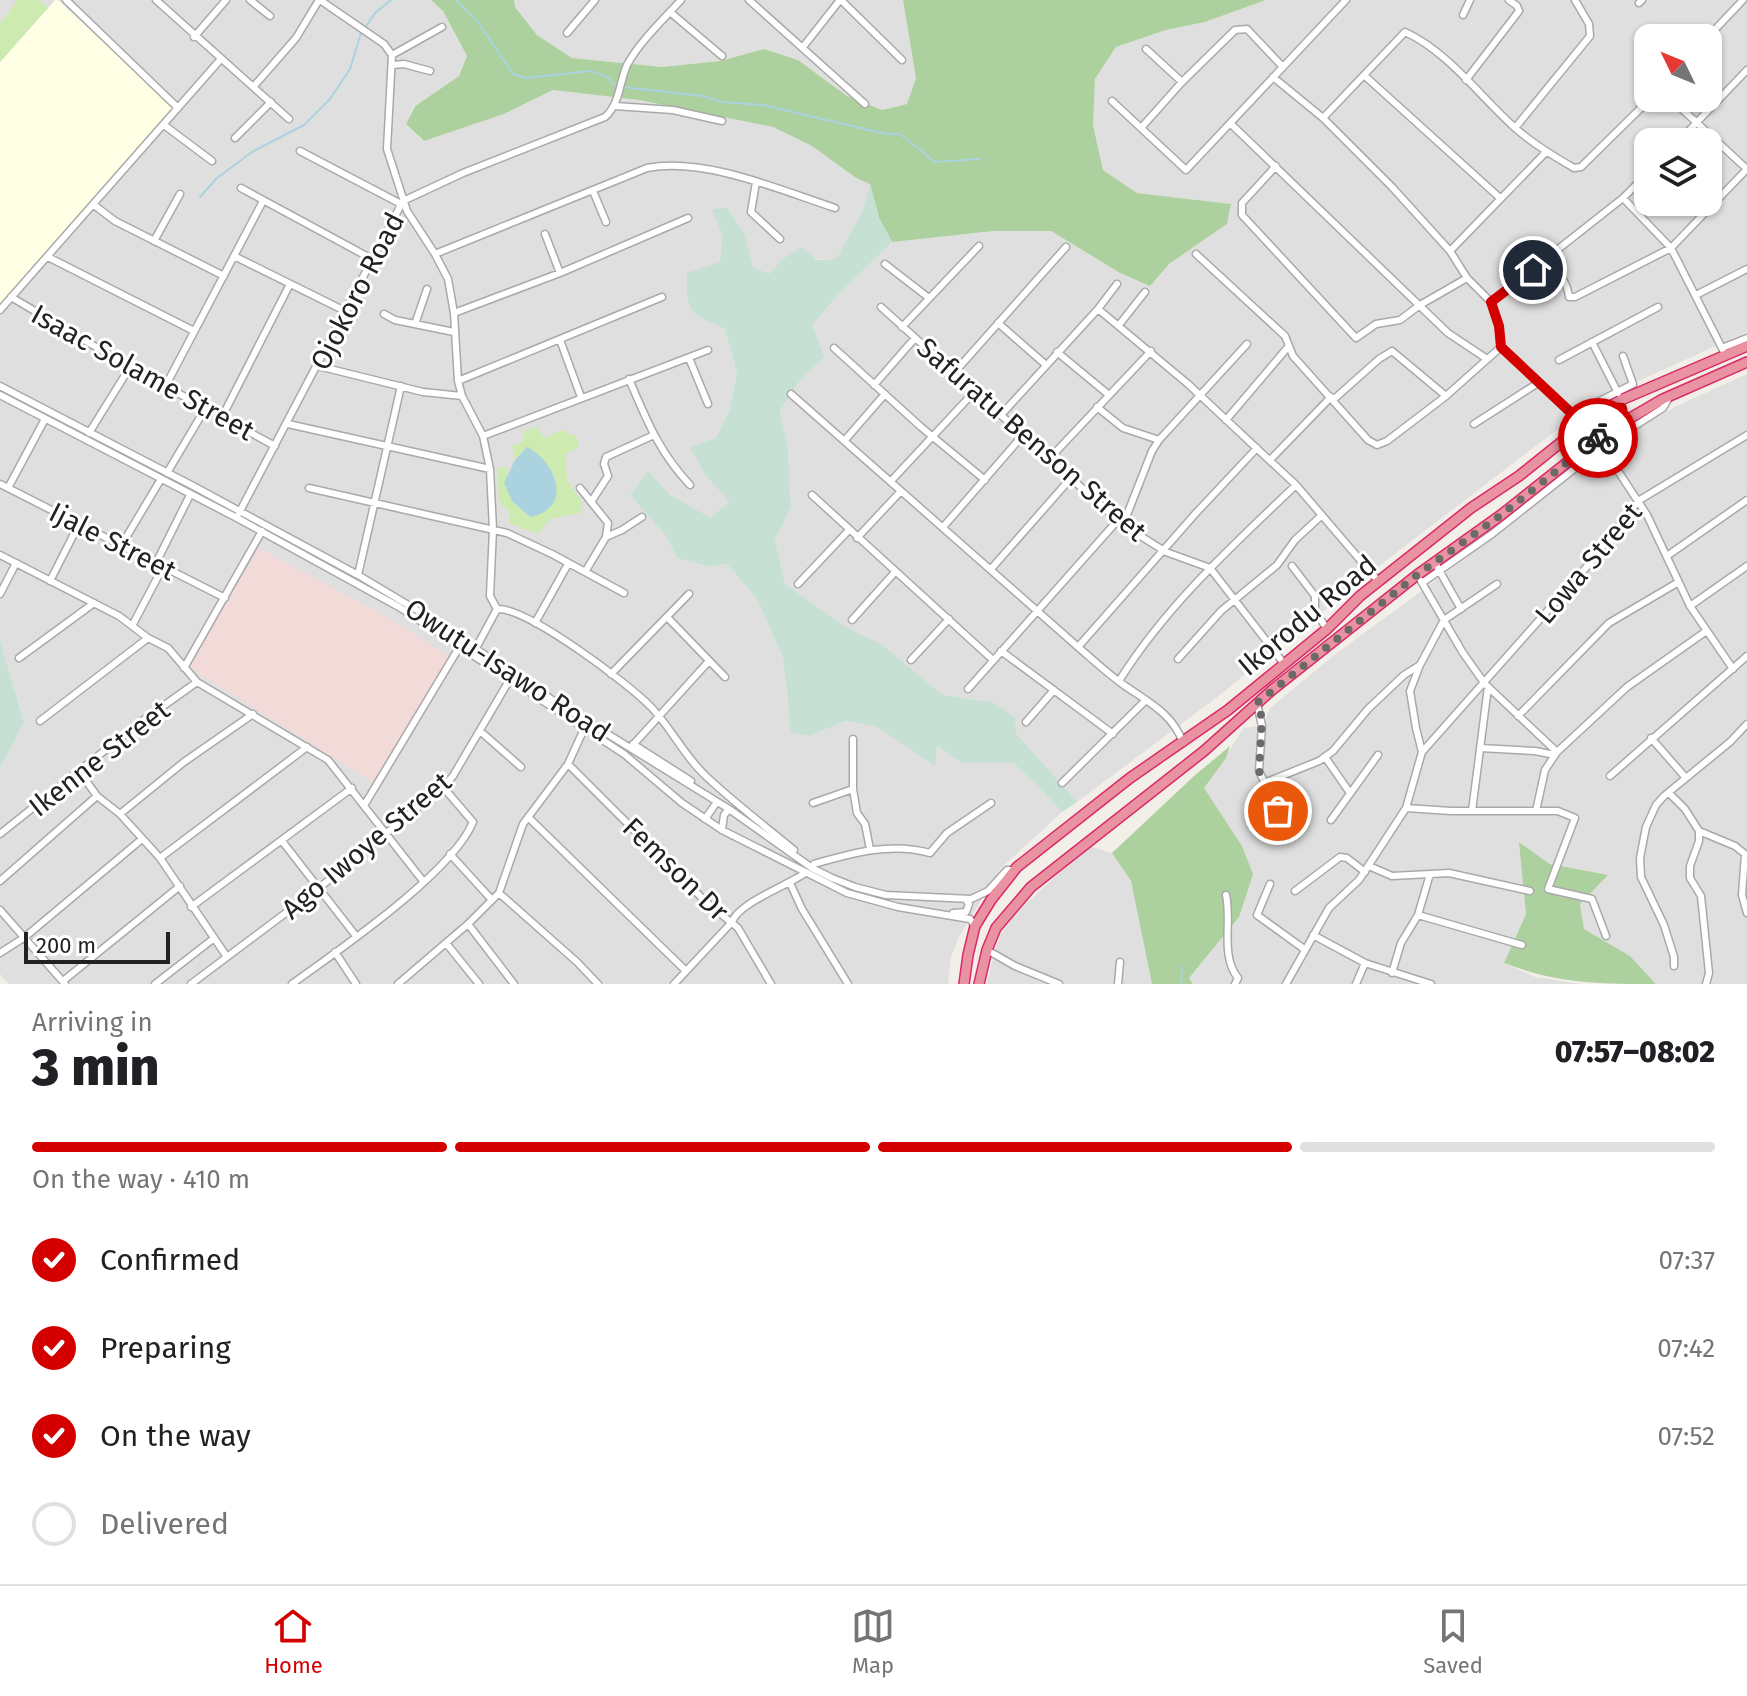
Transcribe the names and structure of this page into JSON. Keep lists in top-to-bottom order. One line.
{"streets":{"highway":["Ikorodu Road"],"street":["Ojokoro Road","Isaac Solame Street","Safuratu Benson Street","Ijale Street","Lowa Street","Owutu-Isawo Road","Ikenne Street","Ago Iwoye Street","Femson Dr"]},"crossings":[["Ojokoro Road","Isaac Solame Street"],["Ojokoro Road","Owutu-Isawo Road"],["Ikorodu Road","Owutu-Isawo Road"],["Owutu-Isawo Road","Ago Iwoye Street"]],"scale_bar":"200 m","north":"top left","page":{"scale":"200 m","heading":["3 min","Arriving in","07:57–08:02"],"bar":"On the way · 410 m","list":[["Confirmed","07:37"],["Preparing","07:42"],["On the way","07:52"],"Delivered"],"tabs":["Home","Map","Saved"]}}
